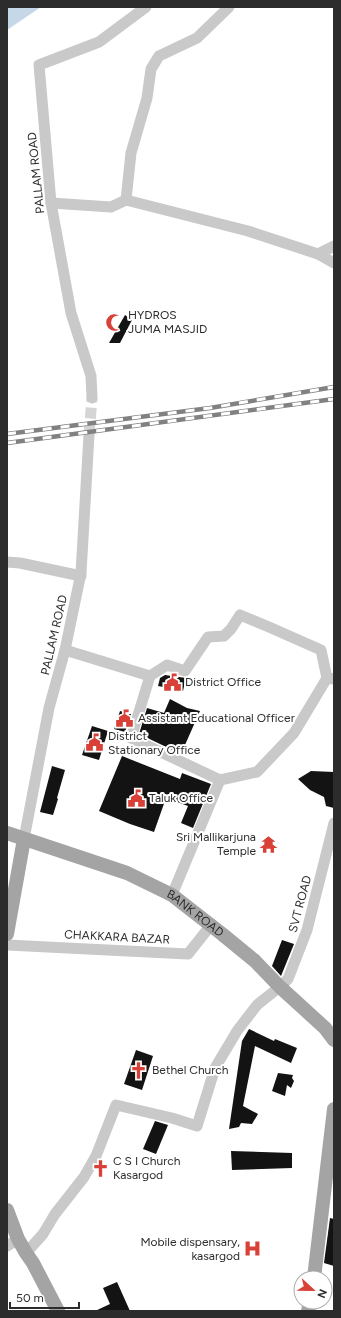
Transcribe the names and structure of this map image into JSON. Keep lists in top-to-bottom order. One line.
{"streets":{"main road":["BANK ROAD"],"street":["PALLAM ROAD","SVT ROAD","CHAKKARA BAZAR"]},"crossings":[["PALLAM ROAD","BANK ROAD"],["SVT ROAD","BANK ROAD"],["BANK ROAD","CHAKKARA BAZAR"]],"places":{"mosque":["HYDROS JUMA MASJID"],"public building":["District Office","Assistant Educational Officer","District Stationary Office","Taluk Office"],"temple":["Sri Mallikarjuna Temple"],"church":["Bethel Church","C S I Church Kasargod"],"hospital":["Mobile dispensary, kasargod"]},"scale_bar":"50 m","north":"right"}
